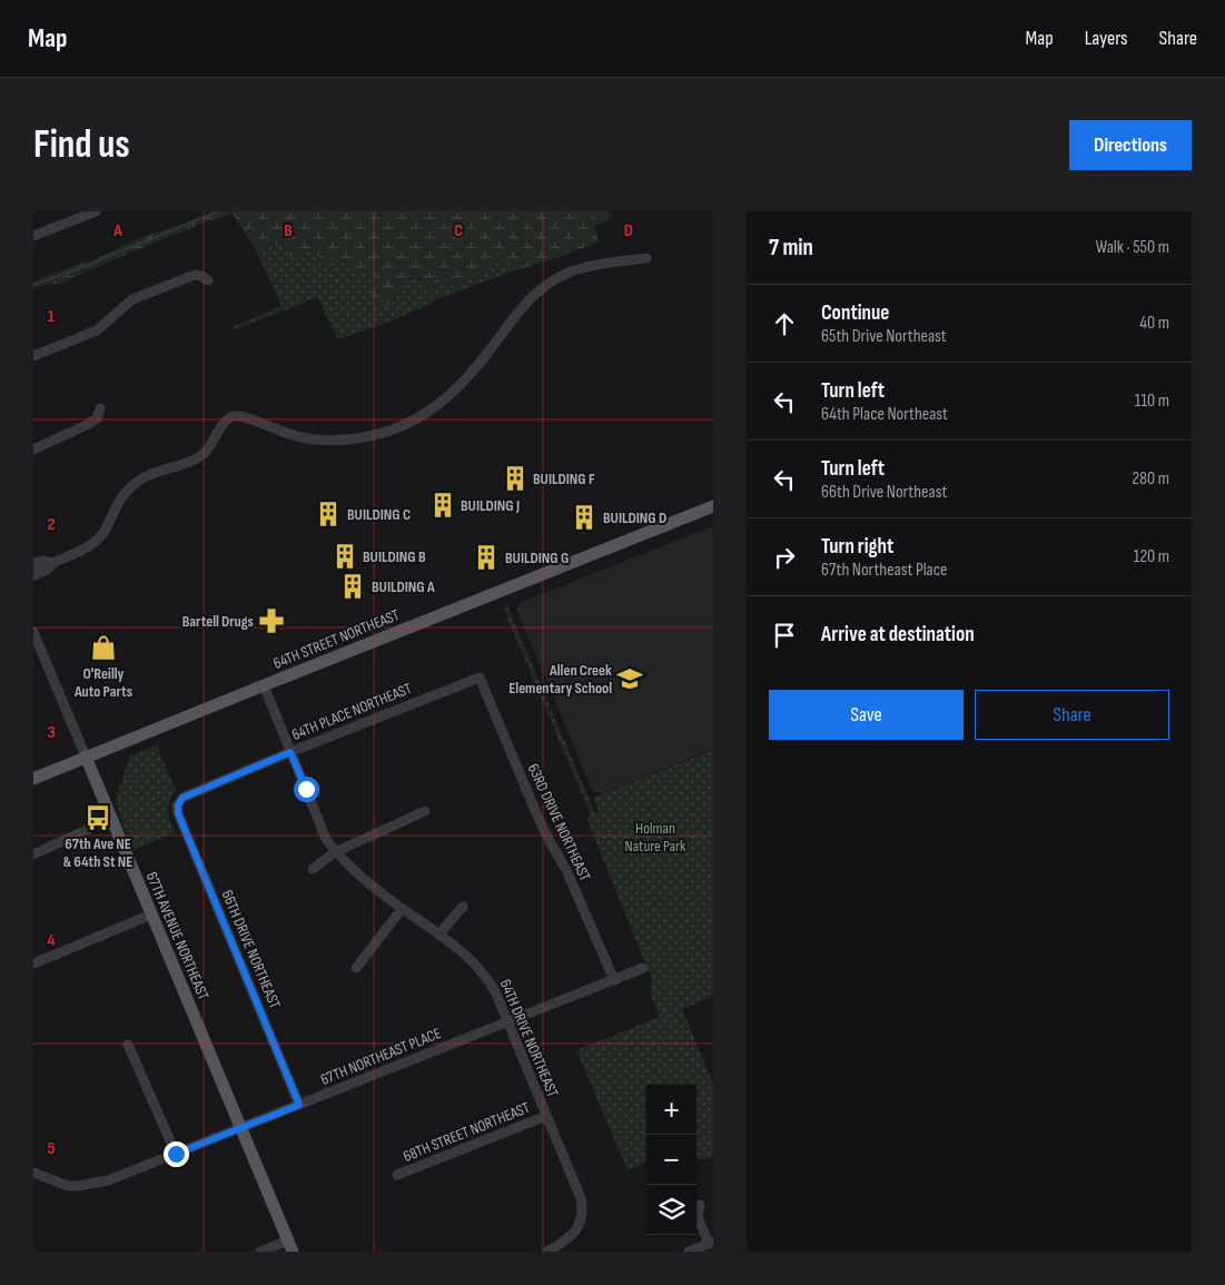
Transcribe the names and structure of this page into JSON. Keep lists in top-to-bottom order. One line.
{"streets":{"main road":["64TH STREET NORTHEAST","67TH AVENUE NORTHEAST"],"street":["64TH PLACE NORTHEAST","63RD DRIVE NORTHEAST","66TH DRIVE NORTHEAST","64TH DRIVE NORTHEAST","67TH NORTHEAST PLACE","68TH STREET NORTHEAST"]},"crossings":[["64TH STREET NORTHEAST","67TH AVENUE NORTHEAST"],["64TH PLACE NORTHEAST","63RD DRIVE NORTHEAST"],["64TH PLACE NORTHEAST","66TH DRIVE NORTHEAST"],["63RD DRIVE NORTHEAST","67TH NORTHEAST PLACE"],["67TH AVENUE NORTHEAST","67TH NORTHEAST PLACE"],["66TH DRIVE NORTHEAST","67TH NORTHEAST PLACE"],["64TH DRIVE NORTHEAST","67TH NORTHEAST PLACE"],["64TH DRIVE NORTHEAST","68TH STREET NORTHEAST"]],"parks":["Holman Nature Park"],"places":{"building":["BUILDING F","BUILDING J","BUILDING C","BUILDING D","BUILDING B","BUILDING G","BUILDING A"],"pharmacy":["Bartell Drugs"],"shop":["O'Reilly Auto Parts"],"school or university":["Allen Creek Elementary School"],"bus stop":["67th Ave NE & 64th St NE"]},"page":{"header":"Map","nav":["Map","Layers","Share"],"buttons":["Directions",["Save","Share"]],"title":"Find us","heading":["7 min","Walk · 550 m"],"list":[["Continue","65th Drive Northeast","40 m"],["Turn left","64th Place Northeast","110 m"],["Turn left","66th Drive Northeast","280 m"],["Turn right","67th Northeast Place","120 m"],"Arrive at destination"],"map_buttons":["+","−"]},"grid":{"columns":["A","B","C","D"],"rows":["1","2","3","4","5"]}}
